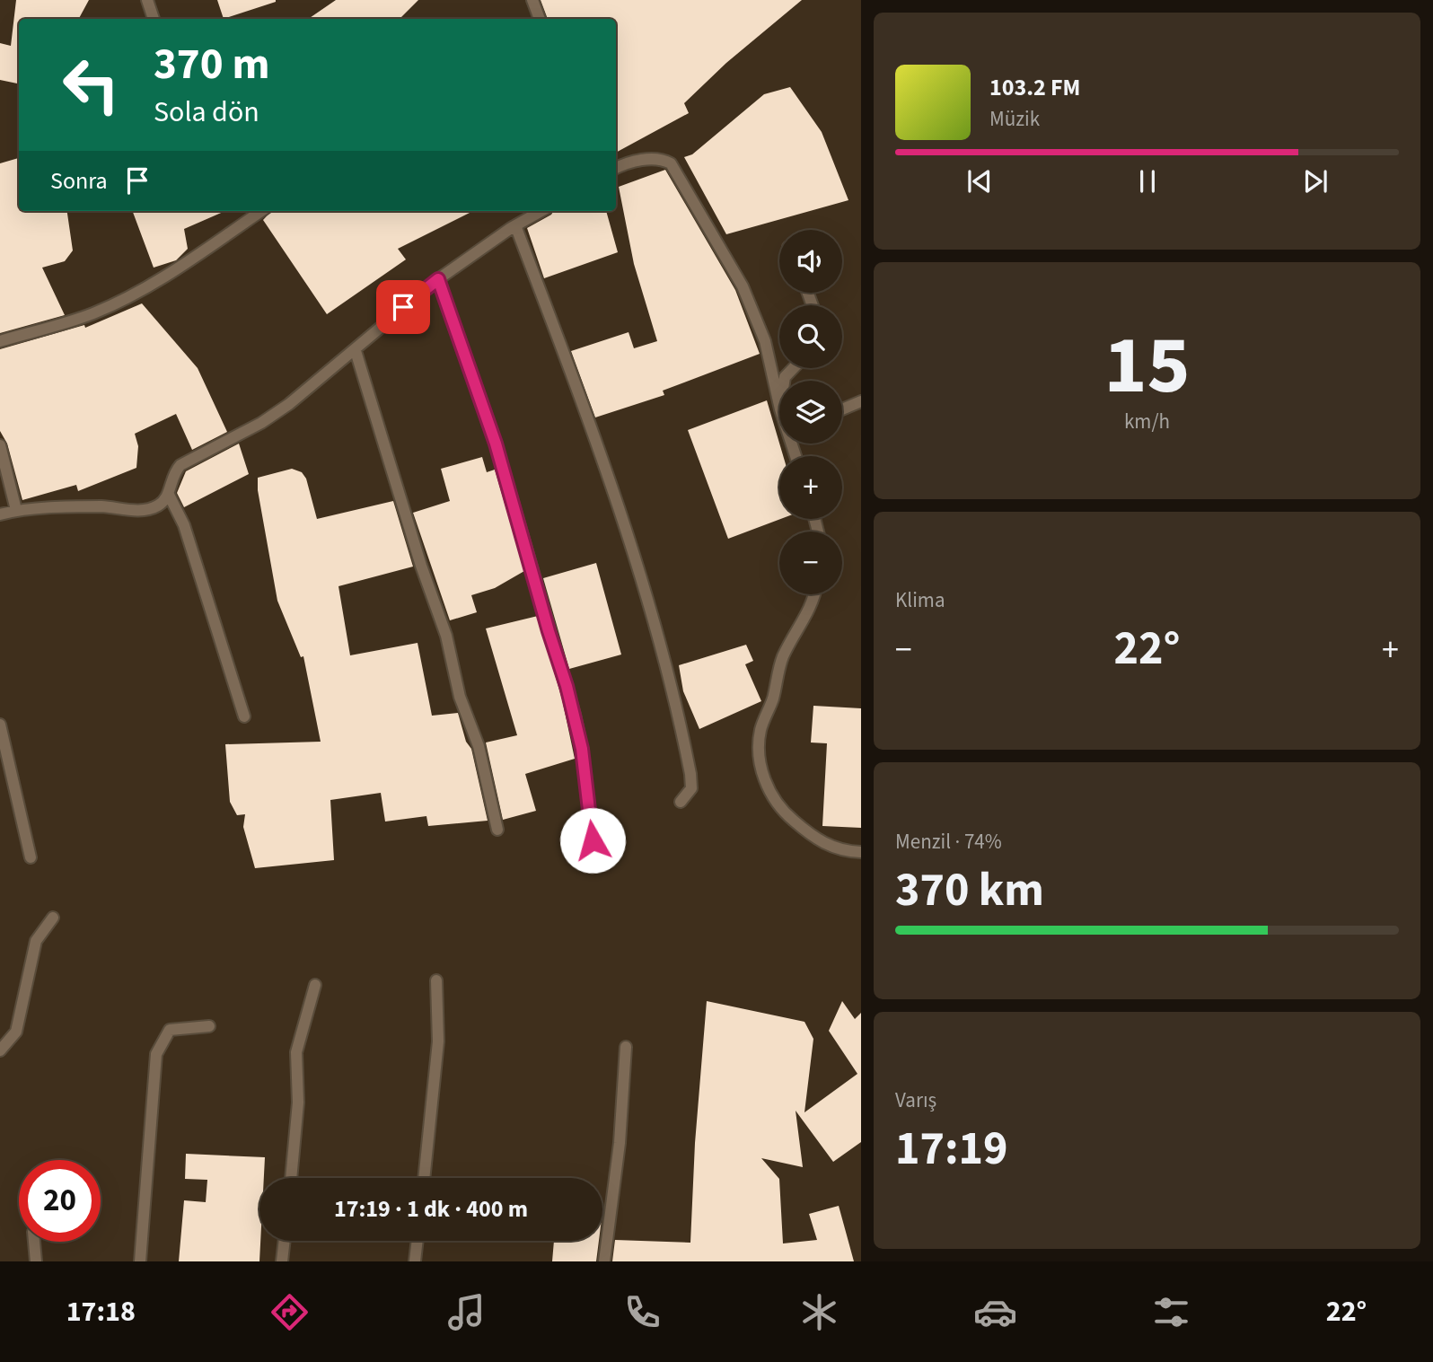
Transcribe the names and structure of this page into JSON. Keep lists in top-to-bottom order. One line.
{"page":{"turn":["370 m","Sola dön"],"song":["103.2 FM","Müzik"],"then":"Sonra","map_buttons":["+","−"],"tile":[["15","km/h"],"Klima",["Menzil · 74%","370 km"],["Varış","17:19"]],"heat":["−","22°","+"],"limit":"20","trip":"17:19 · 1 dk · 400 m","tabs":["17:18","22°"]}}
